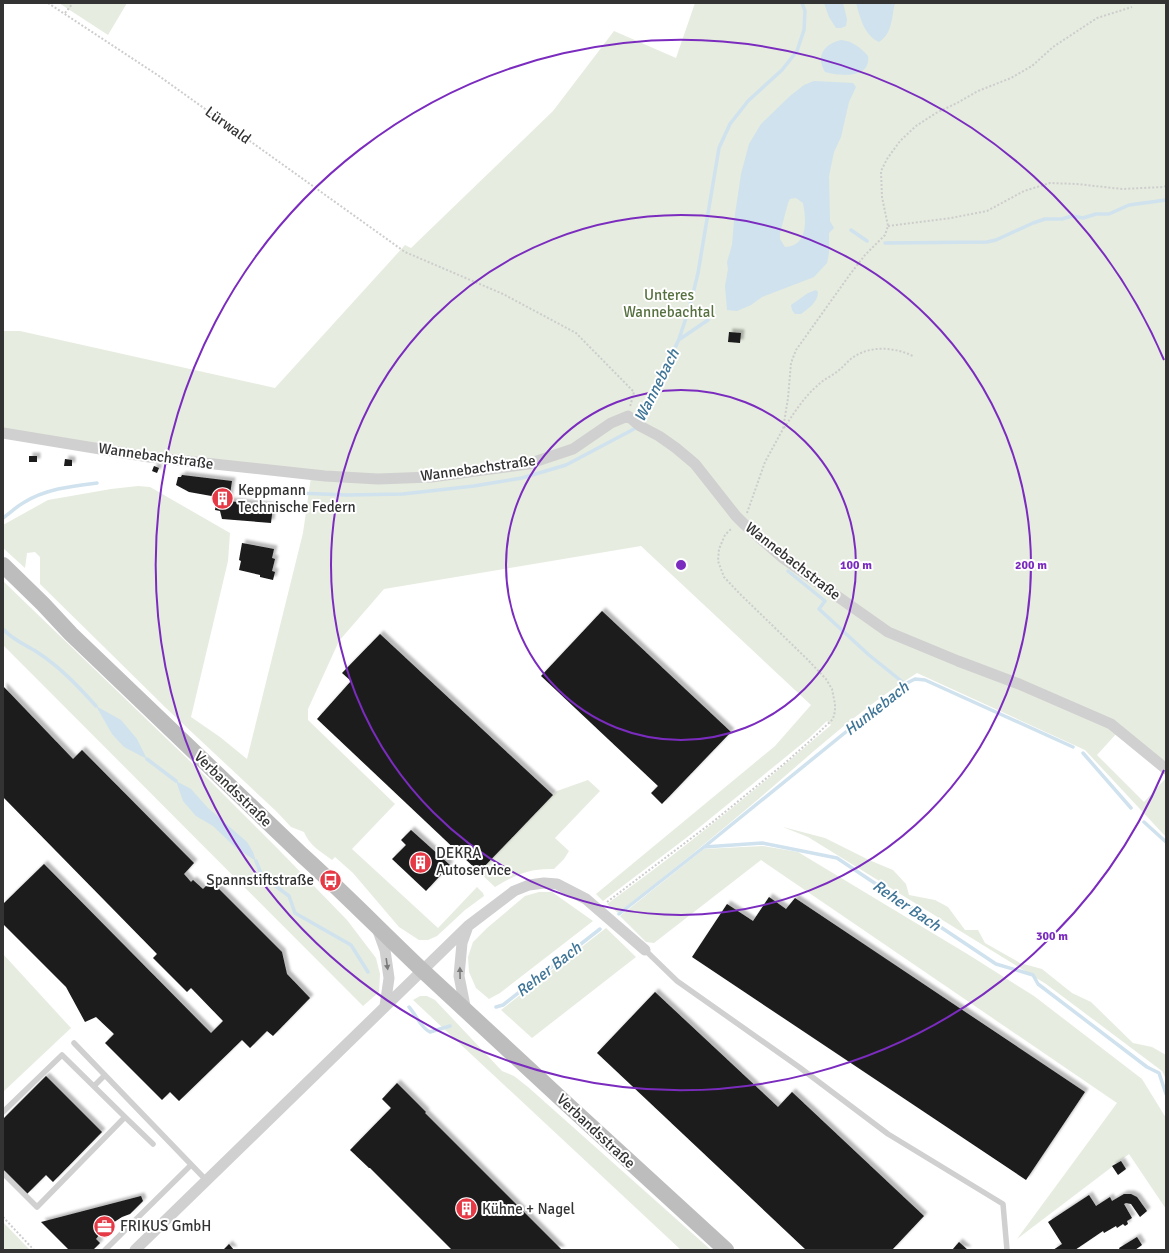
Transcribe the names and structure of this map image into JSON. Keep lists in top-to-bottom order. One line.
{"streets":{"main road":["Verbandsstraße"],"street":["Wannebachstraße"],"path":["Lürwald"]},"crossings":[["Lürwald","Wannebachstraße"]],"water":["Wannebach","Hunkebach","Reher Bach"],"parks":["Unteres Wannebachtal"],"places":{"building":["Keppmann Technische Federn","DEKRA Autoservice","Kühne + Nagel"],"bus stop":["Spannstiftstraße"],"office":["FRIKUS GmbH"]},"rings":["100 m","200 m","300 m"]}
